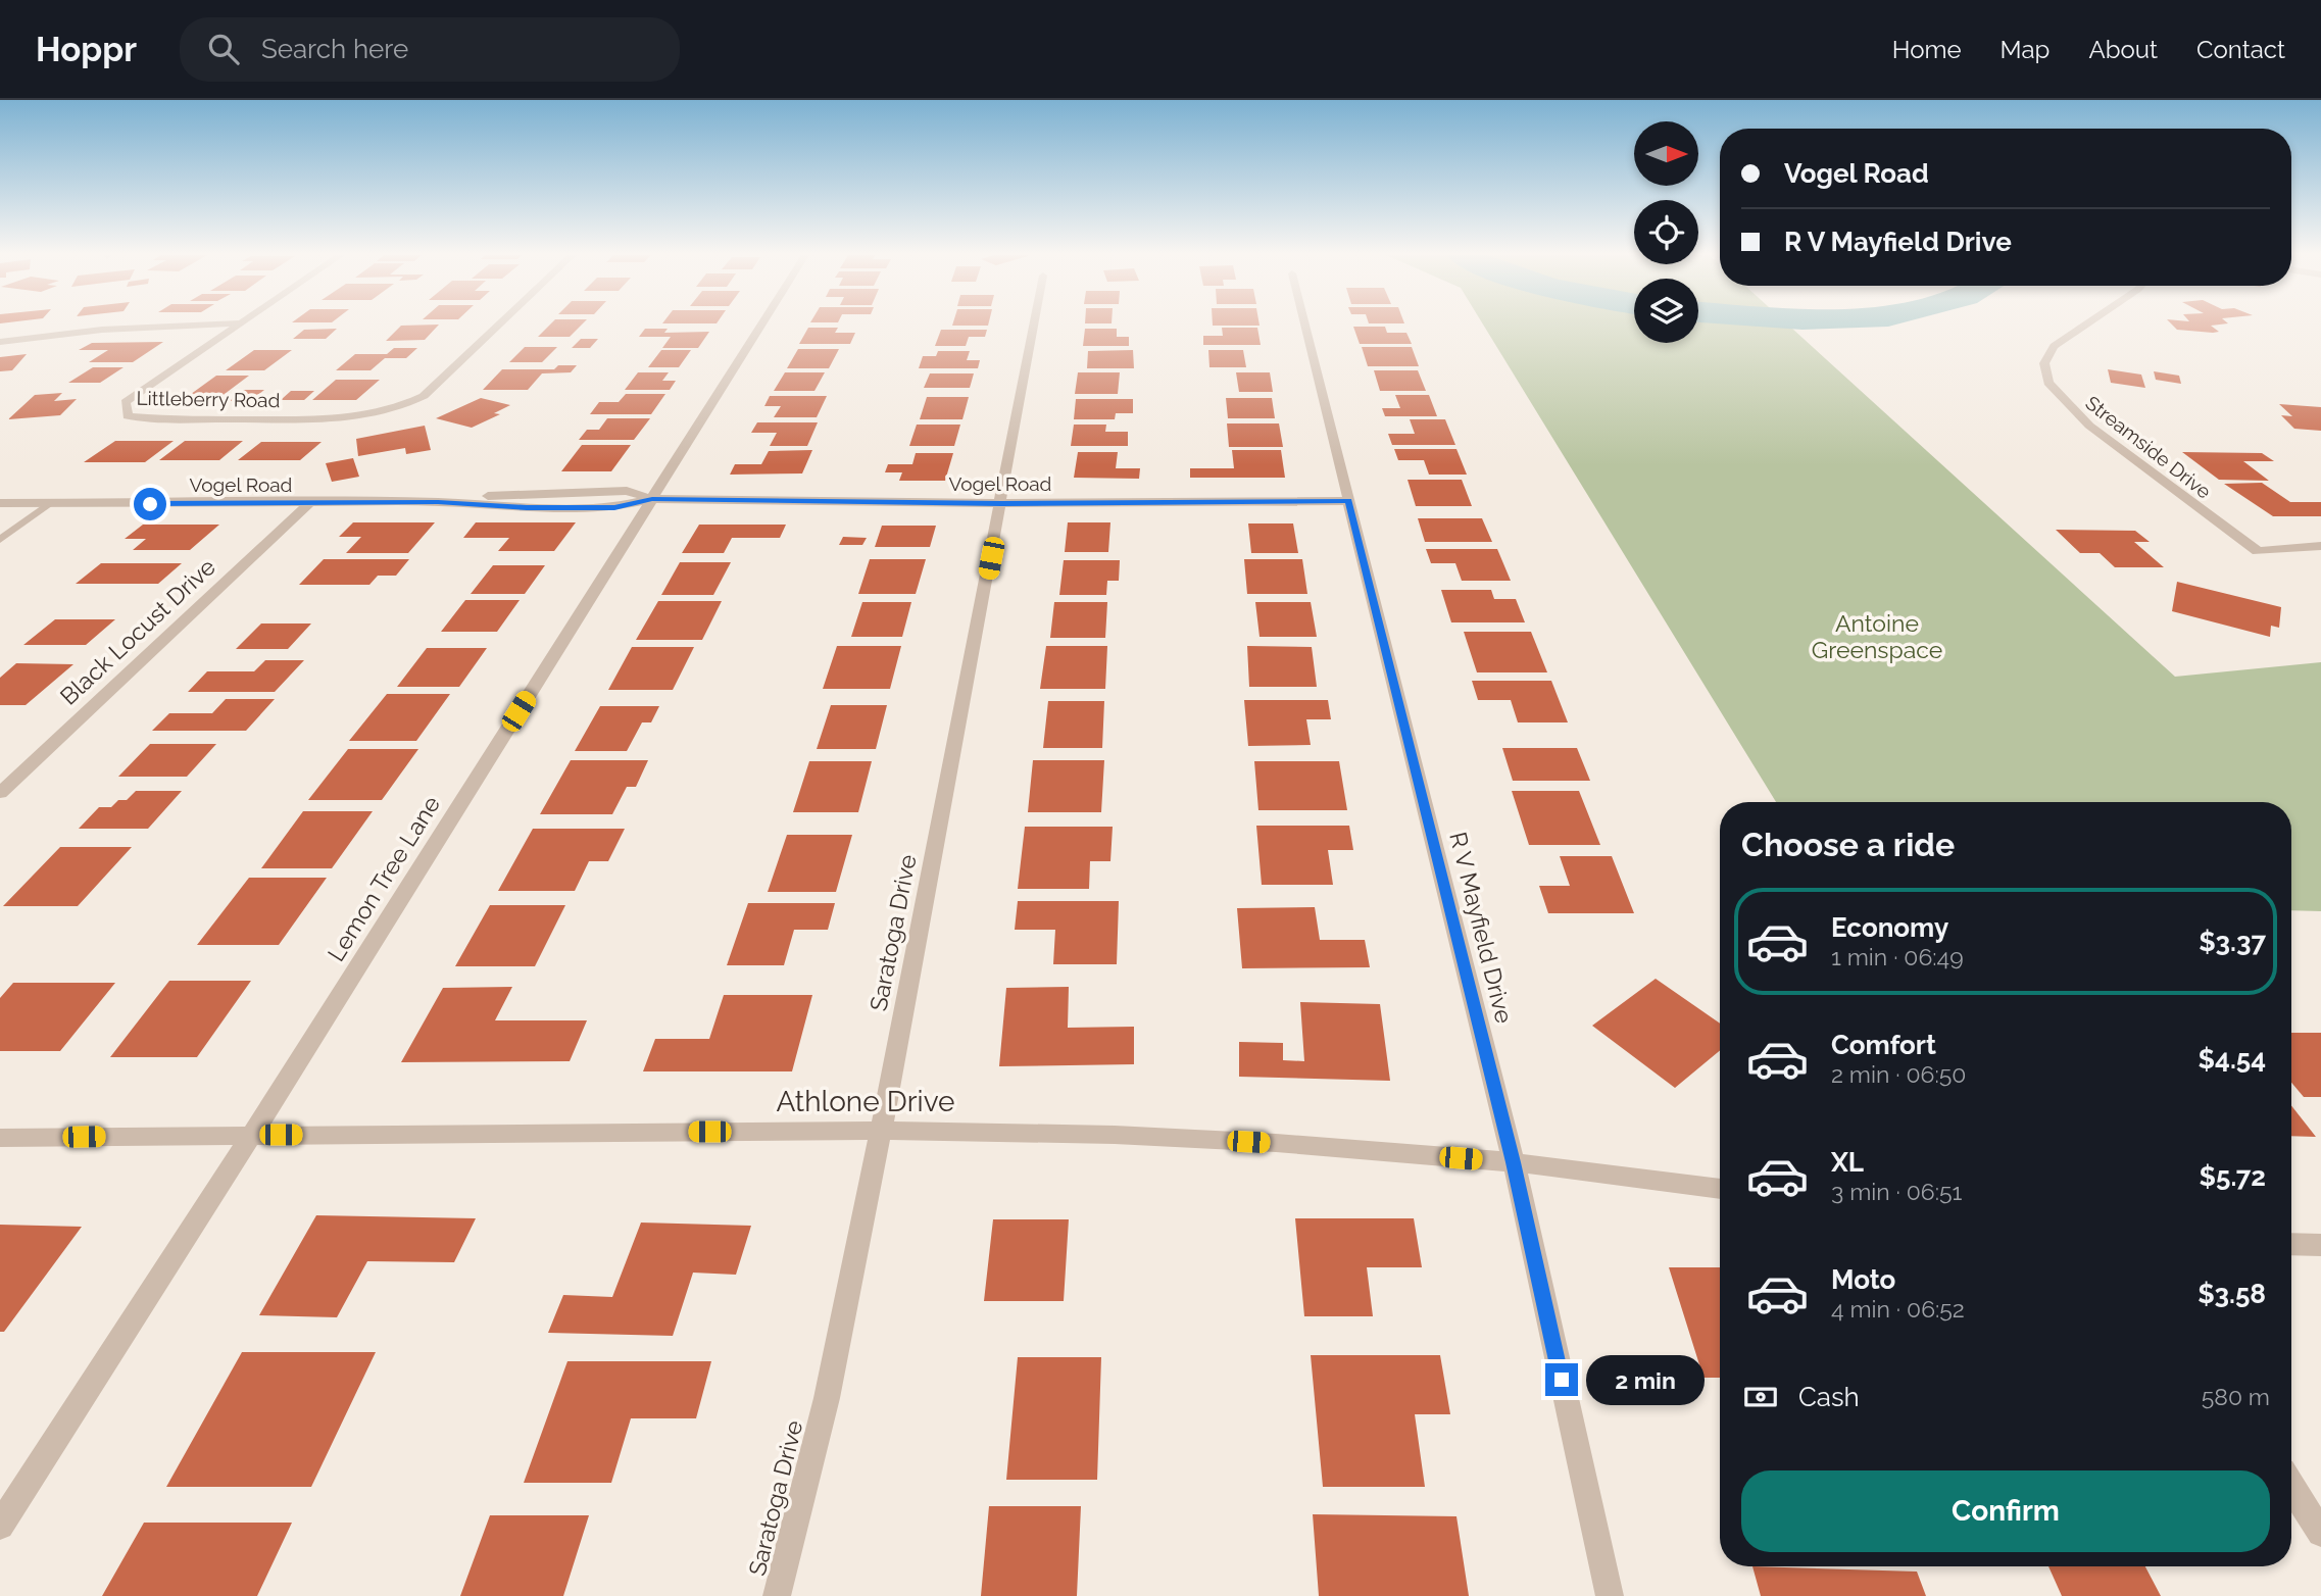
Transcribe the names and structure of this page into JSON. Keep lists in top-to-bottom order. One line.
{"streets":{"street":["Littleberry Road","Streamside Drive","Vogel Road","Black Locust Drive","Lemon Tree Lane","R V Mayfield Drive","Saratoga Drive","Athlone Drive"]},"crossings":[["Vogel Road","Black Locust Drive"],["Vogel Road","Lemon Tree Lane"],["Vogel Road","R V Mayfield Drive"],["Vogel Road","Saratoga Drive"],["Lemon Tree Lane","Athlone Drive"],["R V Mayfield Drive","Athlone Drive"],["Saratoga Drive","Athlone Drive"]],"parks":["Antoine Greenspace"],"north":"right","page":{"header":"Hoppr","search":"Search here","nav":["Home","Map","About","Contact"],"banner":["Vogel Road","R V Mayfield Drive"],"heading":"Choose a ride","list":[{"name":"Economy","note":"1 min · 06:49","value":"$3.37"},{"name":"Comfort","note":"2 min · 06:50","value":"$4.54"},{"name":"XL","note":"3 min · 06:51","value":"$5.72"},{"name":"Moto","note":"4 min · 06:52","value":"$3.58"}],"bubble":"2 min","pay":["Cash","580 m"],"buttons":"Confirm"}}
